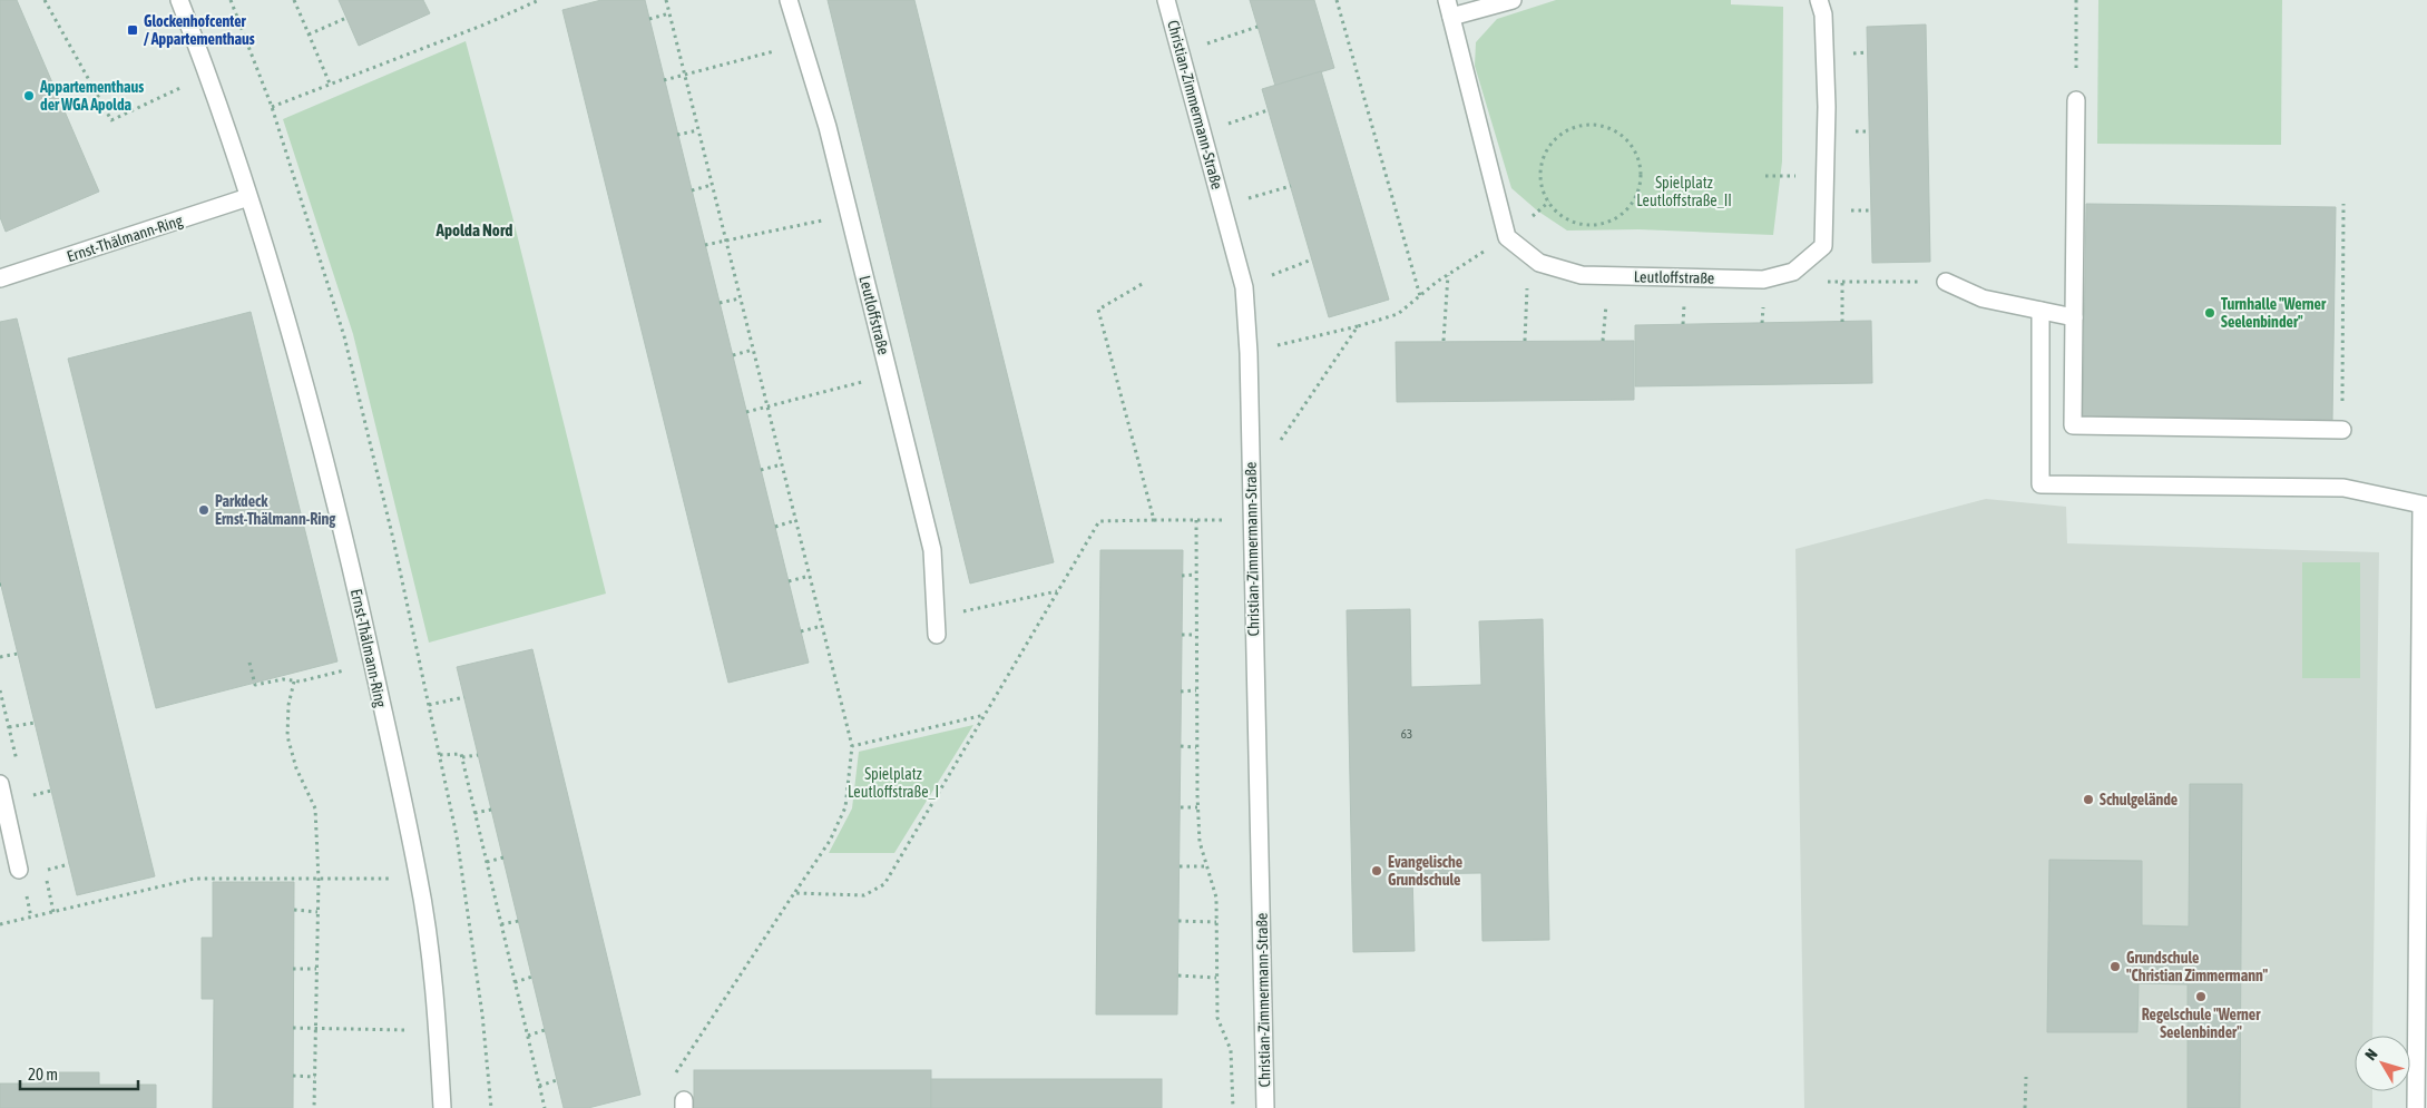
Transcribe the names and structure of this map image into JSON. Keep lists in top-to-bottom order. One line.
{"streets":{"street":["Christian-Zimmermann-Straße","Ernst-Thälmann-Ring","Leutloffstraße"]},"districts":["Apolda Nord"],"parks":["Spielplatz Leutloffstraße_II","Spielplatz Leutloffstraße_I"],"places":{"transit":["Glockenhofcenter / Appartementhaus"],"other":["Appartementhaus der WGA Apolda","Turnhalle \"Werner Seelenbinder\"","Parkdeck Ernst-Thälmann-Ring","Schulgelände","Evangelische Grundschule","Grundschule \"Christian Zimmermann\"","Regelschule \"Werner Seelenbinder\""]},"house_numbers":["63"],"scale_bar":"20 m","north":"top left"}
